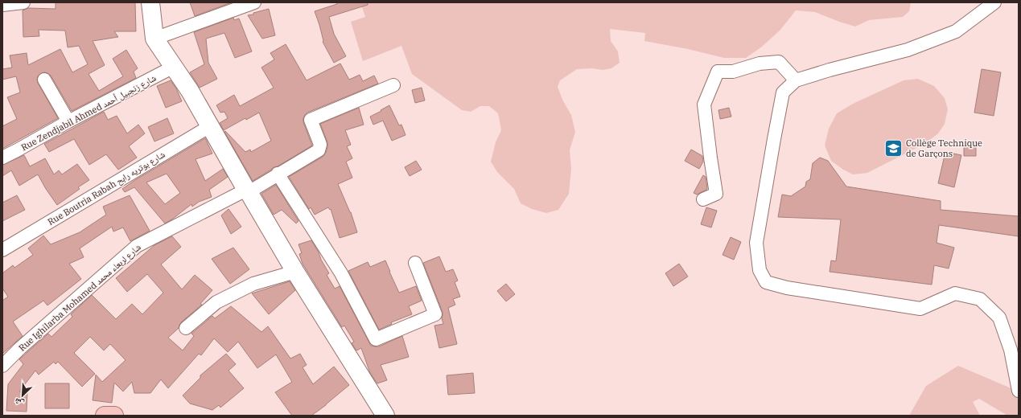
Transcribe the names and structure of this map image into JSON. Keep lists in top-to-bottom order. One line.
{"streets":{"street":["Rue Zendjabil Ahmed شارع زنجبيل أحمد","Rue Boutria Rabah شارع بوتريه رابح","Rue Ighilarba Mohamed شارع لربعاء محمد"]},"places":{"school or university":["Collège Technique de Garçons"]},"north":"bottom left"}
